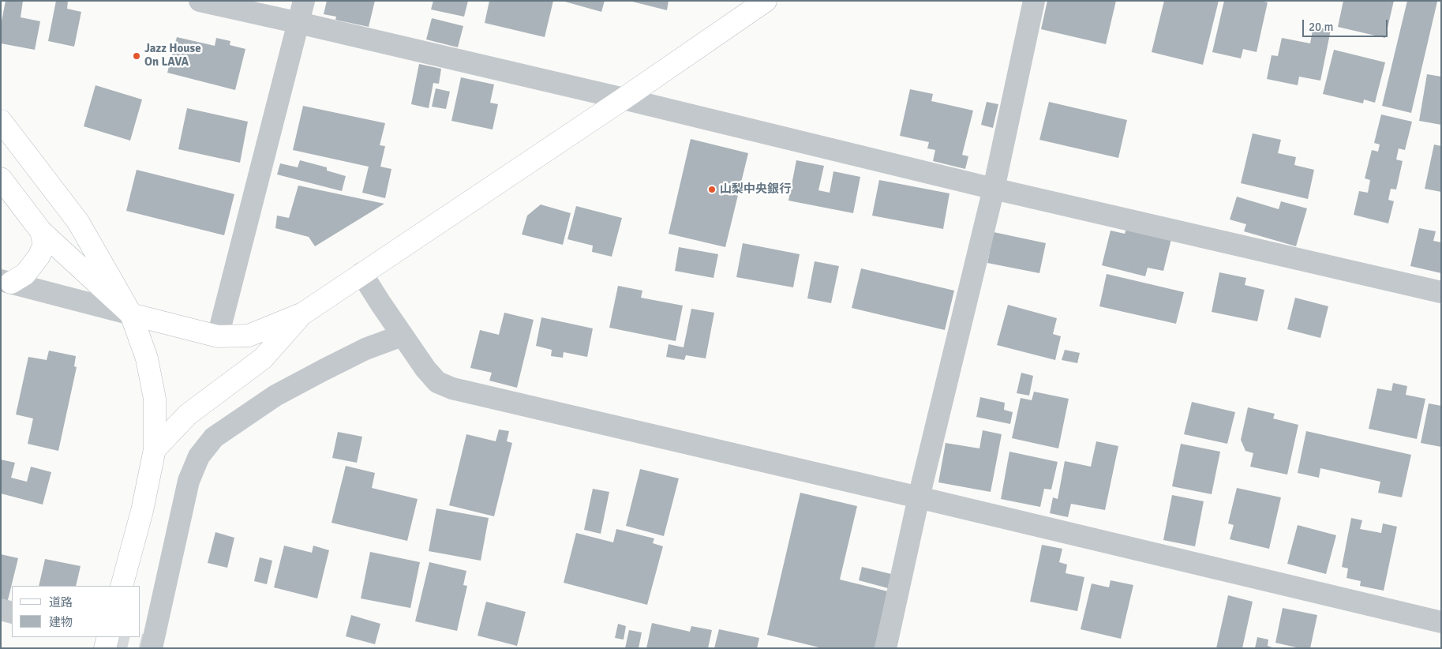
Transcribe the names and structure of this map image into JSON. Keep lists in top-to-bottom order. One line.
{"places":["Jazz House On LAVA","山梨中央銀行"],"legend":["道路","建物"],"scale_bar":"20 m"}
